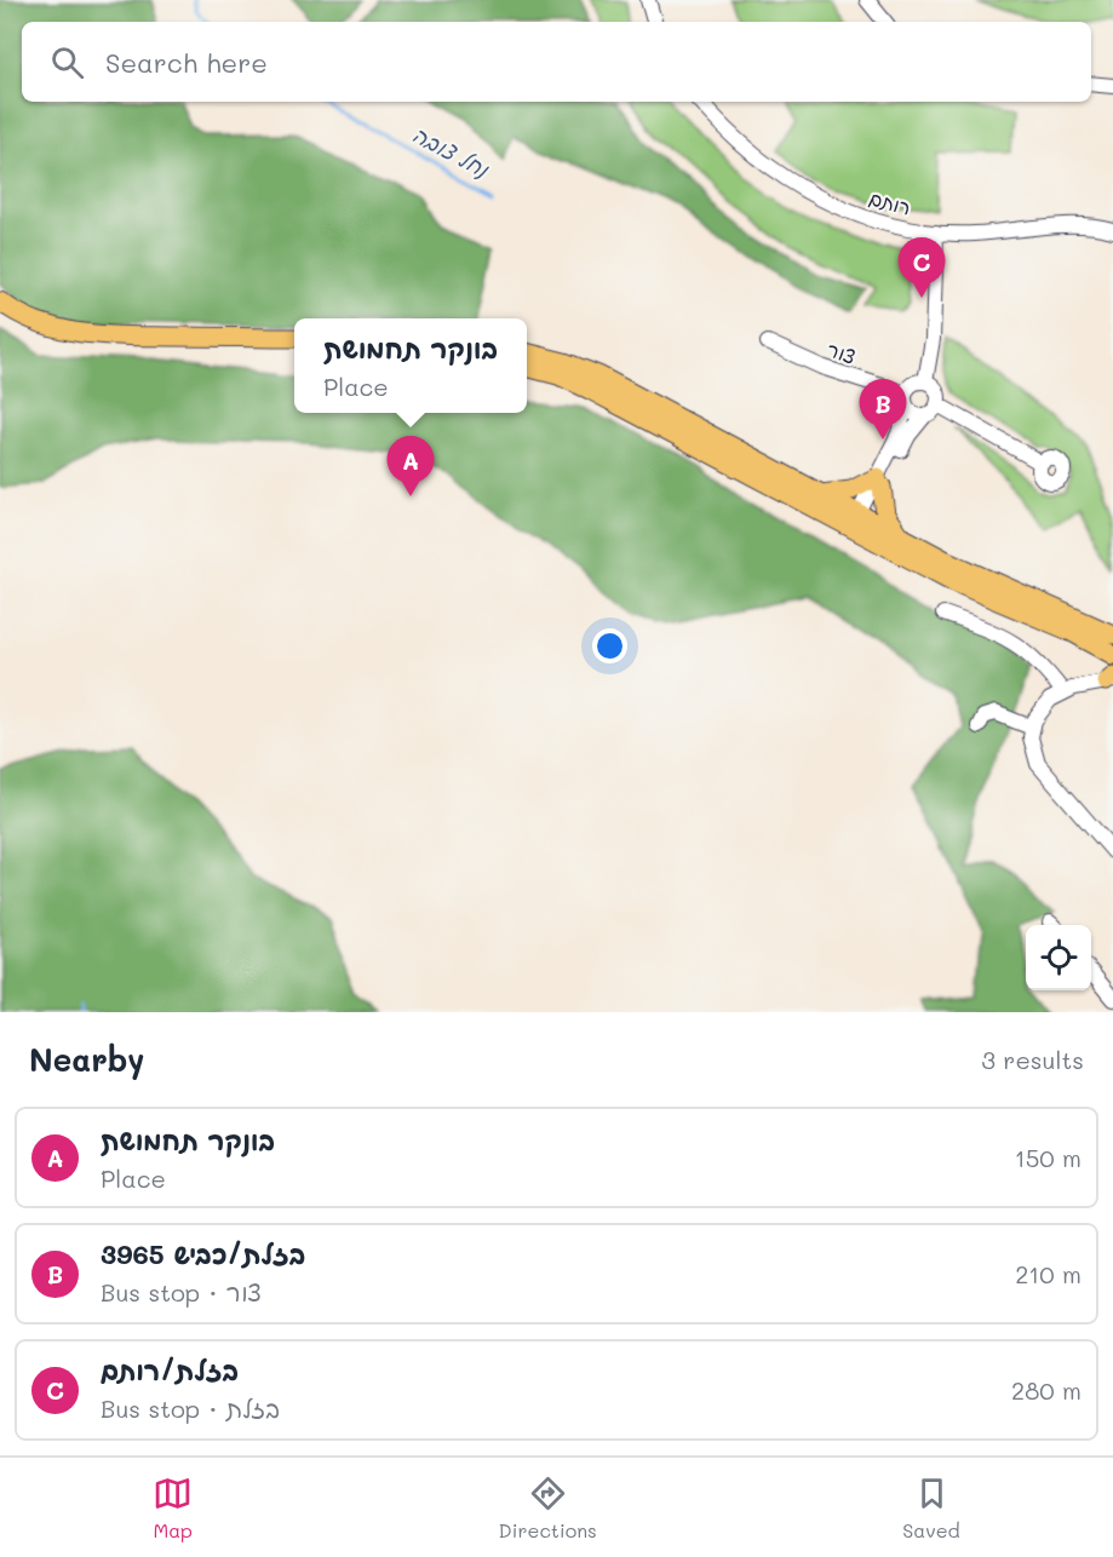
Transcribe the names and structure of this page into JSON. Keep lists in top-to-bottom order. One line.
{"streets":{"street":["רותם","צור"]},"water":["נחל צובה"],"page":{"search":"Search here","pins":["C","B","A"],"popup":["בונקר תחמושת","Place"],"heading":["Nearby","3 results"],"list":[{"mark":"A","name":"בונקר תחמושת","note":"Place","value":"150 m"},{"mark":"B","name":"בזלת/כביש 3965","note":"Bus stop · צור","value":"210 m"},{"mark":"C","name":"בזלת/רותם","note":"Bus stop · בזלת","value":"280 m"}],"nav":["Map","Directions","Saved"]}}
